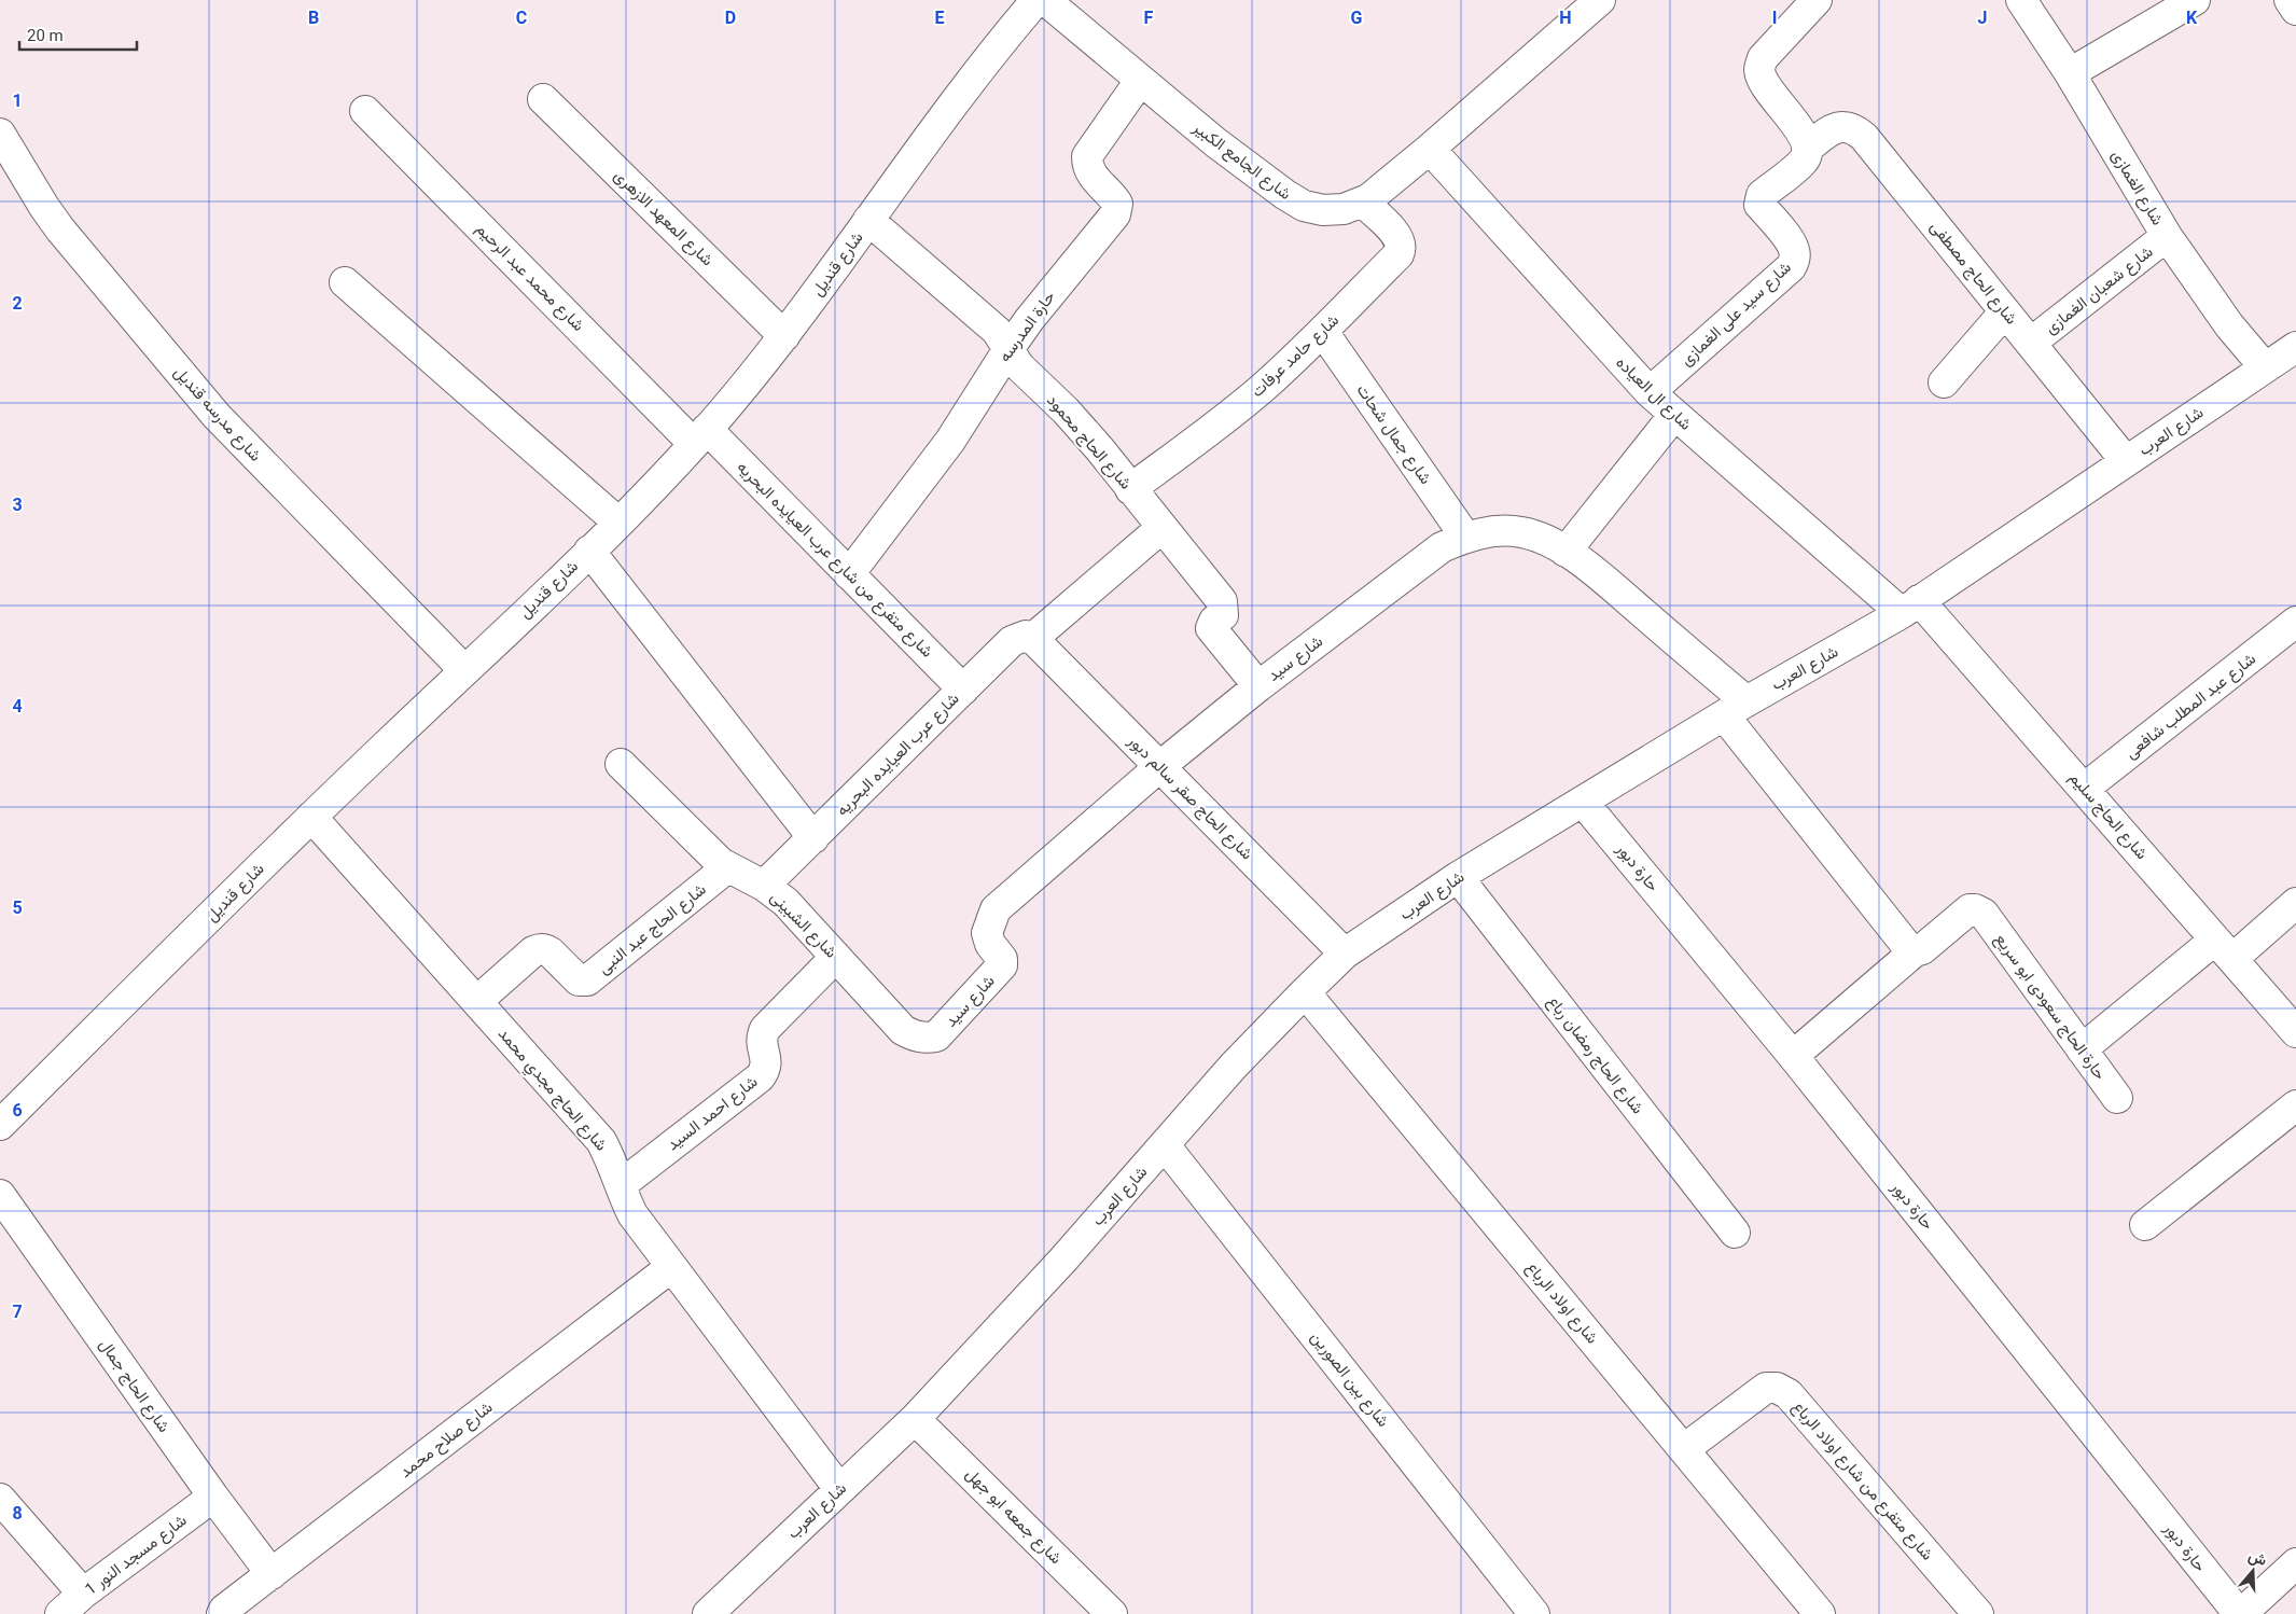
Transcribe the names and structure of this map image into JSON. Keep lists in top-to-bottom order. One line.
{"streets":{"street":["شارع الجامع الكبير","شارع الغمازى","شارع المعهد الازهرى","شارع قنديل","شارع الحاج مصطفى","شارع محمد عبد الرحيم","شارع شعبان الغمازى","شارع سيد على الغمازى","حارة المدرسه","شارع حامد عرفات","شارع ال العياده","شارع مدرسه قنديل","شارع العرب","شارع جمال شحات","شارع الحاج محمود","شارع متفرع من شارع عرب العيايده البحريه","شارع سيد","شارع عبد المطلب شافعى","شارع عرب العيايده البحريه","شارع الحاج صقر سالم دبور","شارع الحاج سليم","حارة دبور","شارع الشبينى","شارع الحاج عبد النبى","حارة الحاج سعودى ابو سريع","شارع الحاج رمضان رباع","شارع الحاج مجدي محمد","شارع احمد السيد","شارع اولاد الرباع","شارع بين الصورين","شارع الحاج جمال","شارع صلاح محمد","شارع متفرع من شارع اولاد الرباع","شارع جمعه ابو جهل","شارع مسجد النور 1"]},"crossings":[["شارع الجامع الكبير","حارة المدرسه"],["شارع الجامع الكبير","شارع حامد عرفات"],["شارع الجامع الكبير","شارع ال العياده"],["شارع الغمازى","شارع شعبان الغمازى"],["شارع الغمازى","شارع العرب"],["شارع المعهد الازهرى","شارع قنديل"],["شارع قنديل","شارع محمد عبد الرحيم"],["شارع قنديل","شارع مدرسه قنديل"],["شارع قنديل","شارع الحاج محمود"],["شارع قنديل","شارع متفرع من شارع عرب العيايده البحريه"],["شارع قنديل","شارع الحاج مجدي محمد"],["شارع الحاج مصطفى","شارع شعبان الغمازى"],["شارع الحاج مصطفى","شارع سيد على الغمازى"],["شارع الحاج مصطفى","شارع العرب"],["شارع محمد عبد الرحيم","شارع متفرع من شارع عرب العيايده البحريه"],["شارع سيد على الغمازى","شارع ال العياده"],["حارة المدرسه","شارع الحاج محمود"],["حارة المدرسه","شارع متفرع من شارع عرب العيايده البحريه"],["شارع حامد عرفات","شارع جمال شحات"],["شارع حامد عرفات","شارع الحاج محمود"],["شارع ال العياده","شارع العرب"],["شارع ال العياده","شارع الحاج سليم"],["شارع العرب","شارع سيد"],["شارع العرب","شارع الحاج صقر سالم دبور"],["شارع العرب","شارع الحاج سليم"],["شارع العرب","حارة دبور"],["شارع العرب","شارع الحاج رمضان رباع"],["شارع العرب","شارع الحاج مجدي محمد"],["شارع العرب","شارع اولاد الرباع"],["شارع العرب","شارع بين الصورين"],["شارع العرب","شارع جمعه ابو جهل"],["شارع جمال شحات","شارع سيد"],["شارع الحاج محمود","شارع سيد"],["شارع متفرع من شارع عرب العيايده البحريه","شارع عرب العيايده البحريه"],["شارع سيد","شارع الحاج صقر سالم دبور"],["شارع سيد","شارع الشبينى"],["شارع عبد المطلب شافعى","شارع الحاج سليم"],["شارع عرب العيايده البحريه","شارع الحاج صقر سالم دبور"],["شارع عرب العيايده البحريه","شارع الشبينى"],["شارع الشبينى","شارع الحاج عبد النبى"],["شارع الشبينى","شارع احمد السيد"],["شارع الحاج عبد النبى","شارع الحاج مجدي محمد"],["شارع الحاج مجدي محمد","شارع احمد السيد"],["شارع الحاج مجدي محمد","شارع صلاح محمد"],["شارع اولاد الرباع","شارع متفرع من شارع اولاد الرباع"],["شارع الحاج جمال","شارع صلاح محمد"],["شارع الحاج جمال","شارع مسجد النور 1"]],"scale_bar":"20 m","north":"top","grid":{"columns":["B","C","D","E","F","G","H","I","J","K"],"rows":["1","2","3","4","5","6","7","8"]}}
